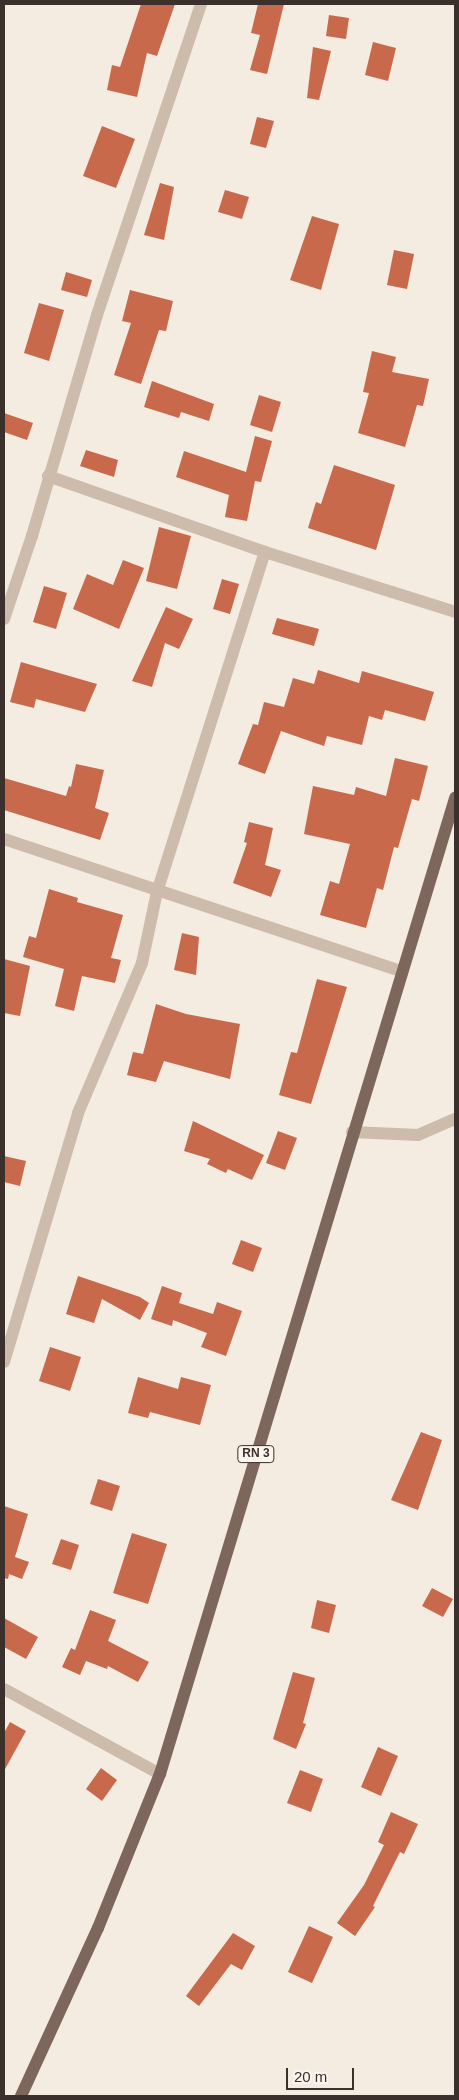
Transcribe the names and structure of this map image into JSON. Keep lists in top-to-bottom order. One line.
{"streets":{"main road":["RN 3"]},"scale_bar":"20 m"}
